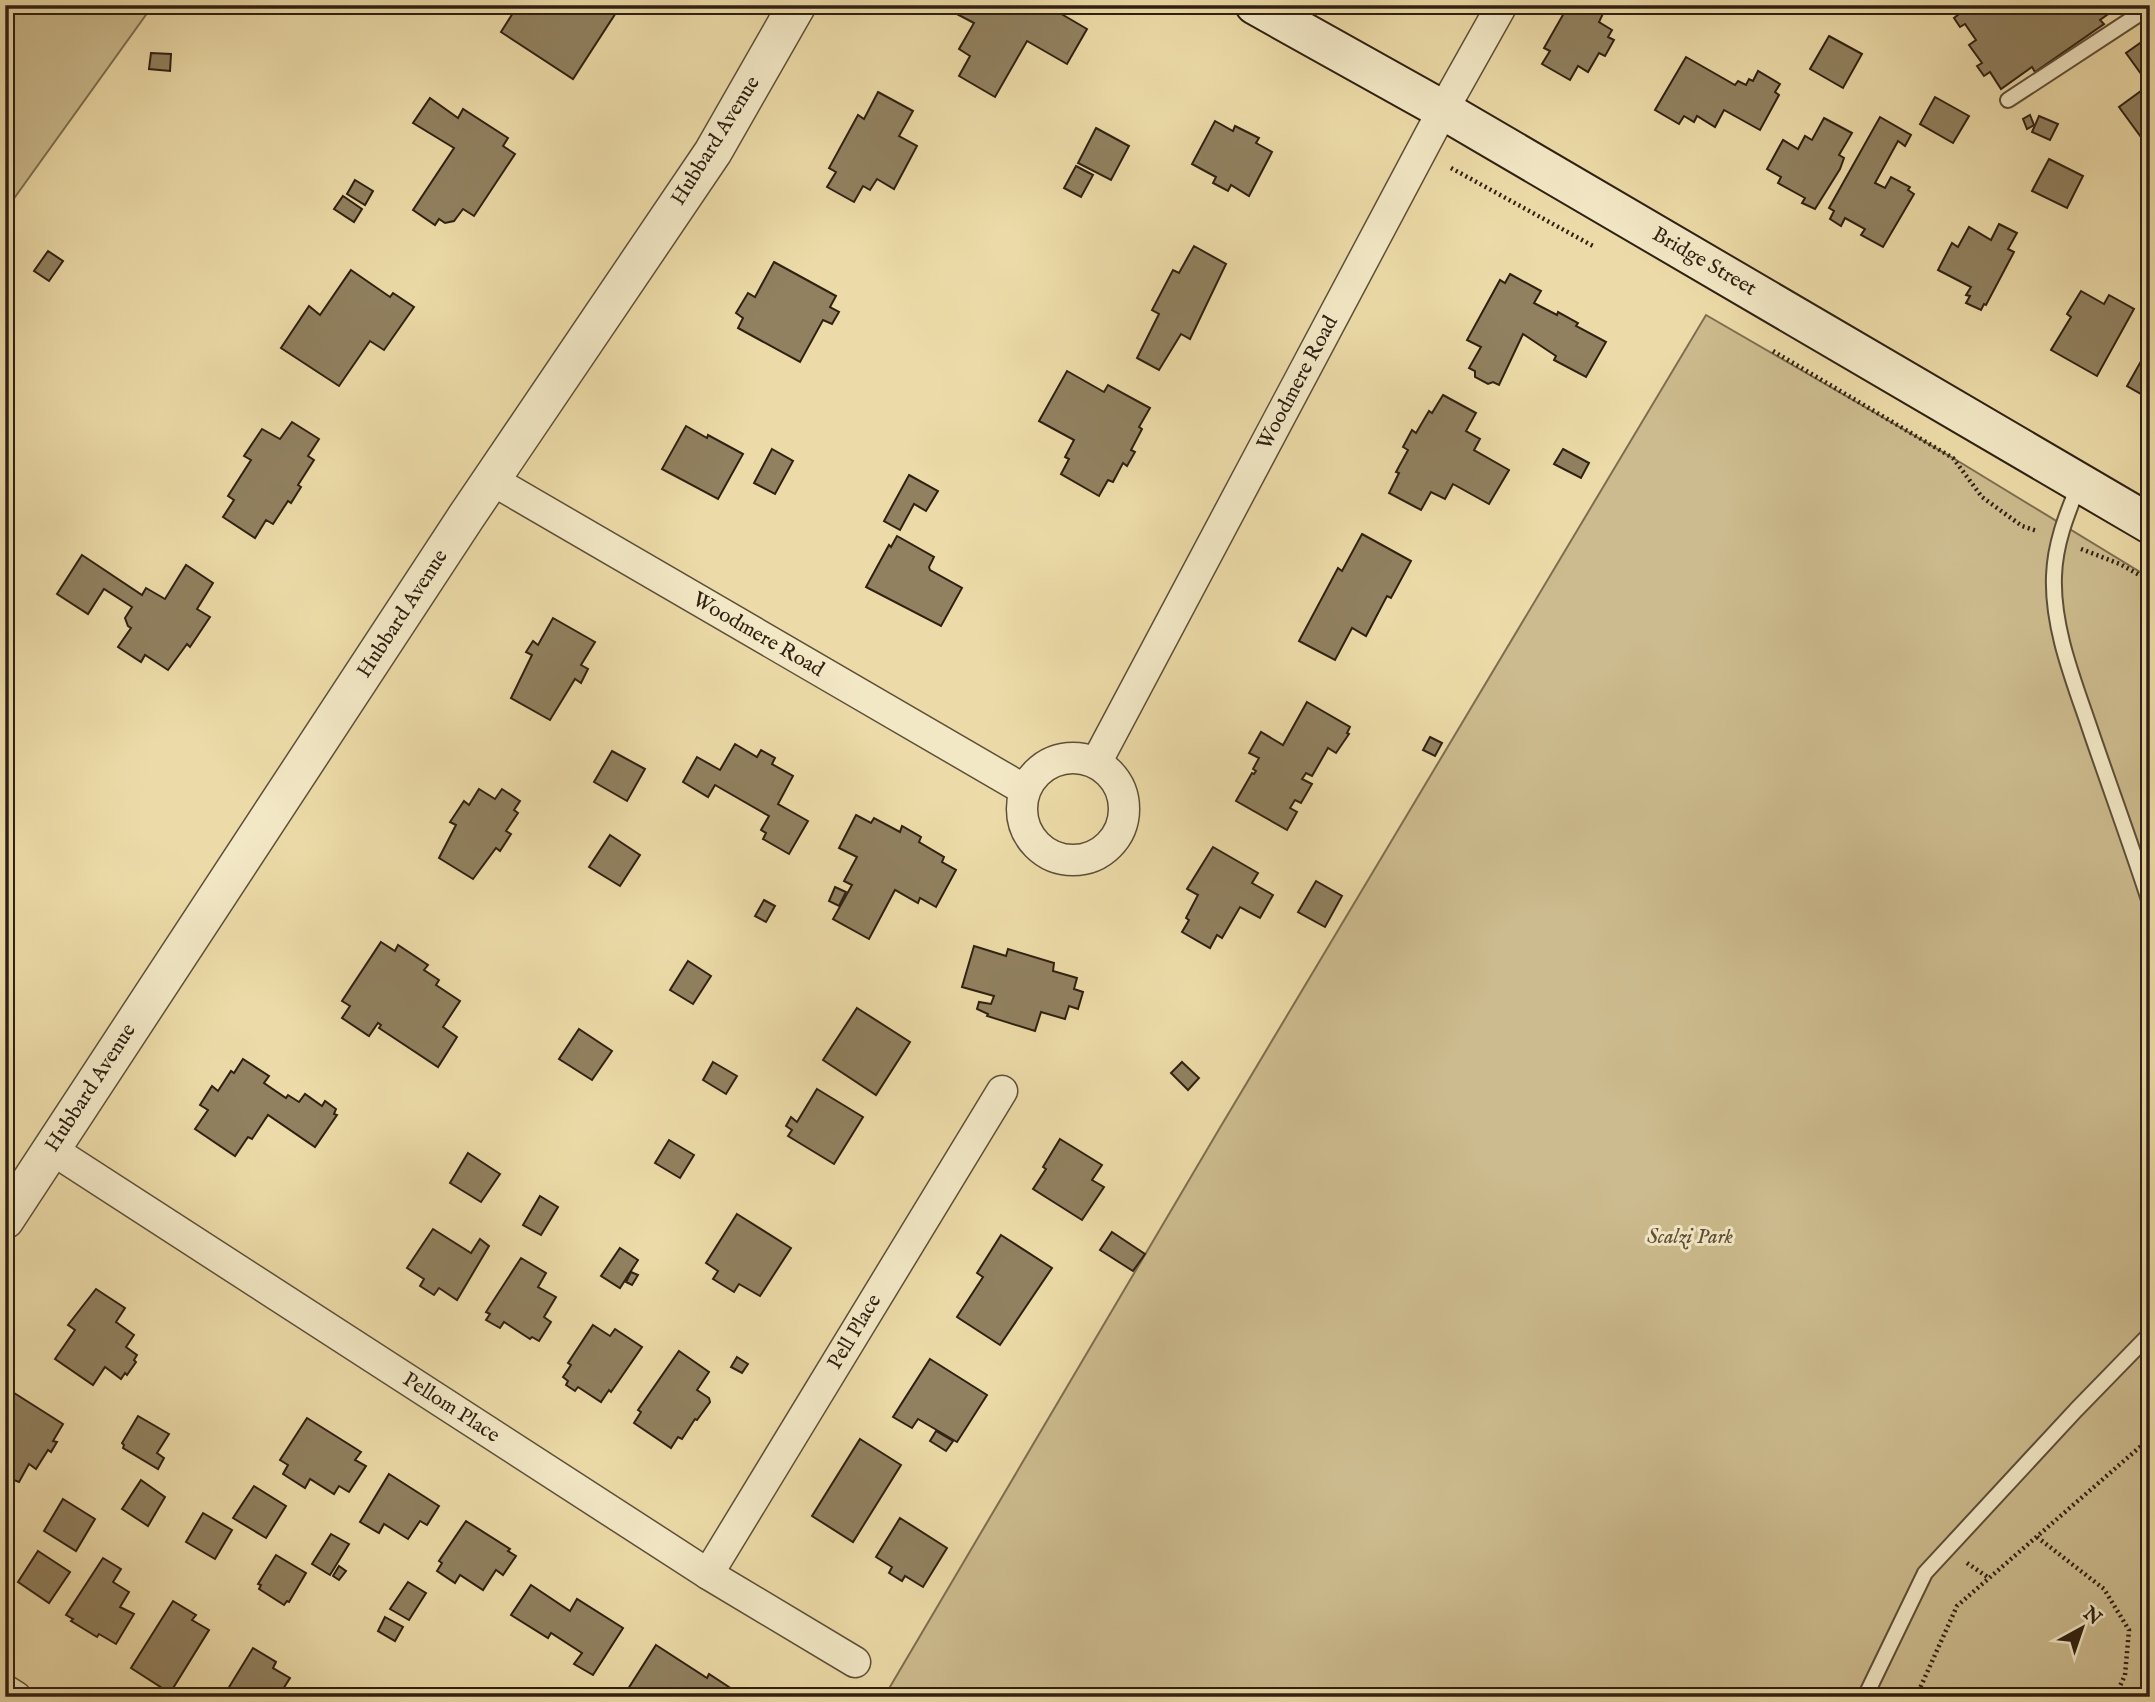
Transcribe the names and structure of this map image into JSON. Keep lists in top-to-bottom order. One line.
{"streets":{"main road":["Bridge Street"],"street":["Hubbard Avenue","Woodmere Road","Pell Place","Pellom Place"]},"crossings":[["Hubbard Avenue","Woodmere Road"],["Hubbard Avenue","Pellom Place"],["Bridge Street","Woodmere Road"],["Pell Place","Pellom Place"]],"parks":["Scalzi Park"],"north":"top right"}
